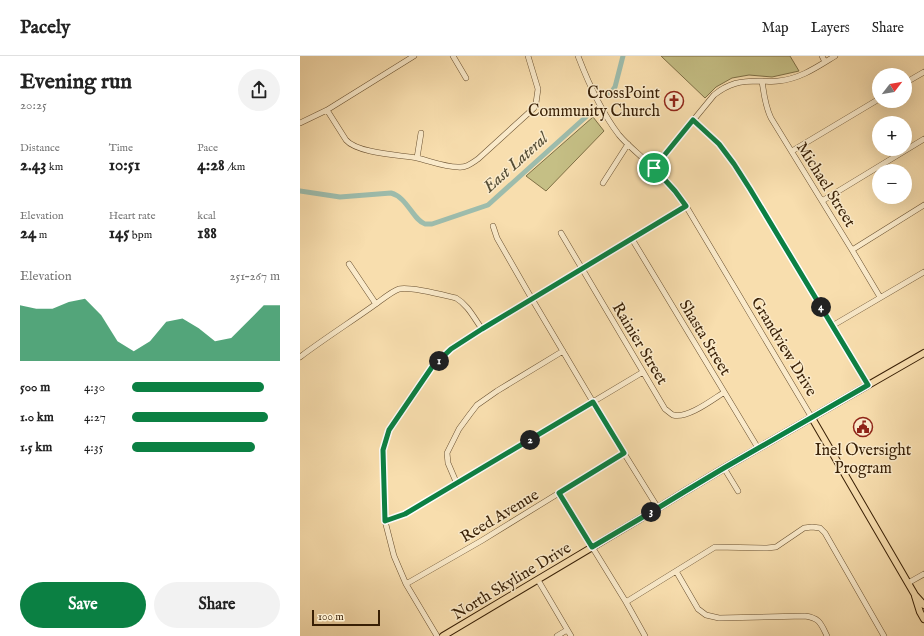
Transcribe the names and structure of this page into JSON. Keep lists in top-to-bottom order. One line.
{"streets":{"main road":["Grandview Drive","North Skyline Drive"],"street":["Michael Street","Shasta Street","Rainier Street","Reed Avenue"]},"crossings":[["Shasta Street","Rainier Street"],["Shasta Street","North Skyline Drive"],["Grandview Drive","North Skyline Drive"]],"water":["East Lateral"],"places":{"church":["CrossPoint Community Church"],"public building":["Inel Oversight Program"]},"scale_bar":"100 m","north":"top right","page":{"header":"Pacely","nav":["Map","Layers","Share"],"heading":["Evening run","20:25"],"map_buttons":["+","−"],"stats":[["Distance","2.43 km"],["Time","10:51"],["Pace","4:28 /km"],["Elevation","24 m"],["Heart rate","145 bpm"],["kcal","188"]],"chart":["Elevation","251–267 m"],"pins":["4","1","2","3"],"list":[{"name":"500 m","note":"4:30"},{"name":"1.0 km","note":"4:27"},{"name":"1.5 km","note":"4:35"}],"buttons":["Save","Share"],"scale":"100 m"}}
